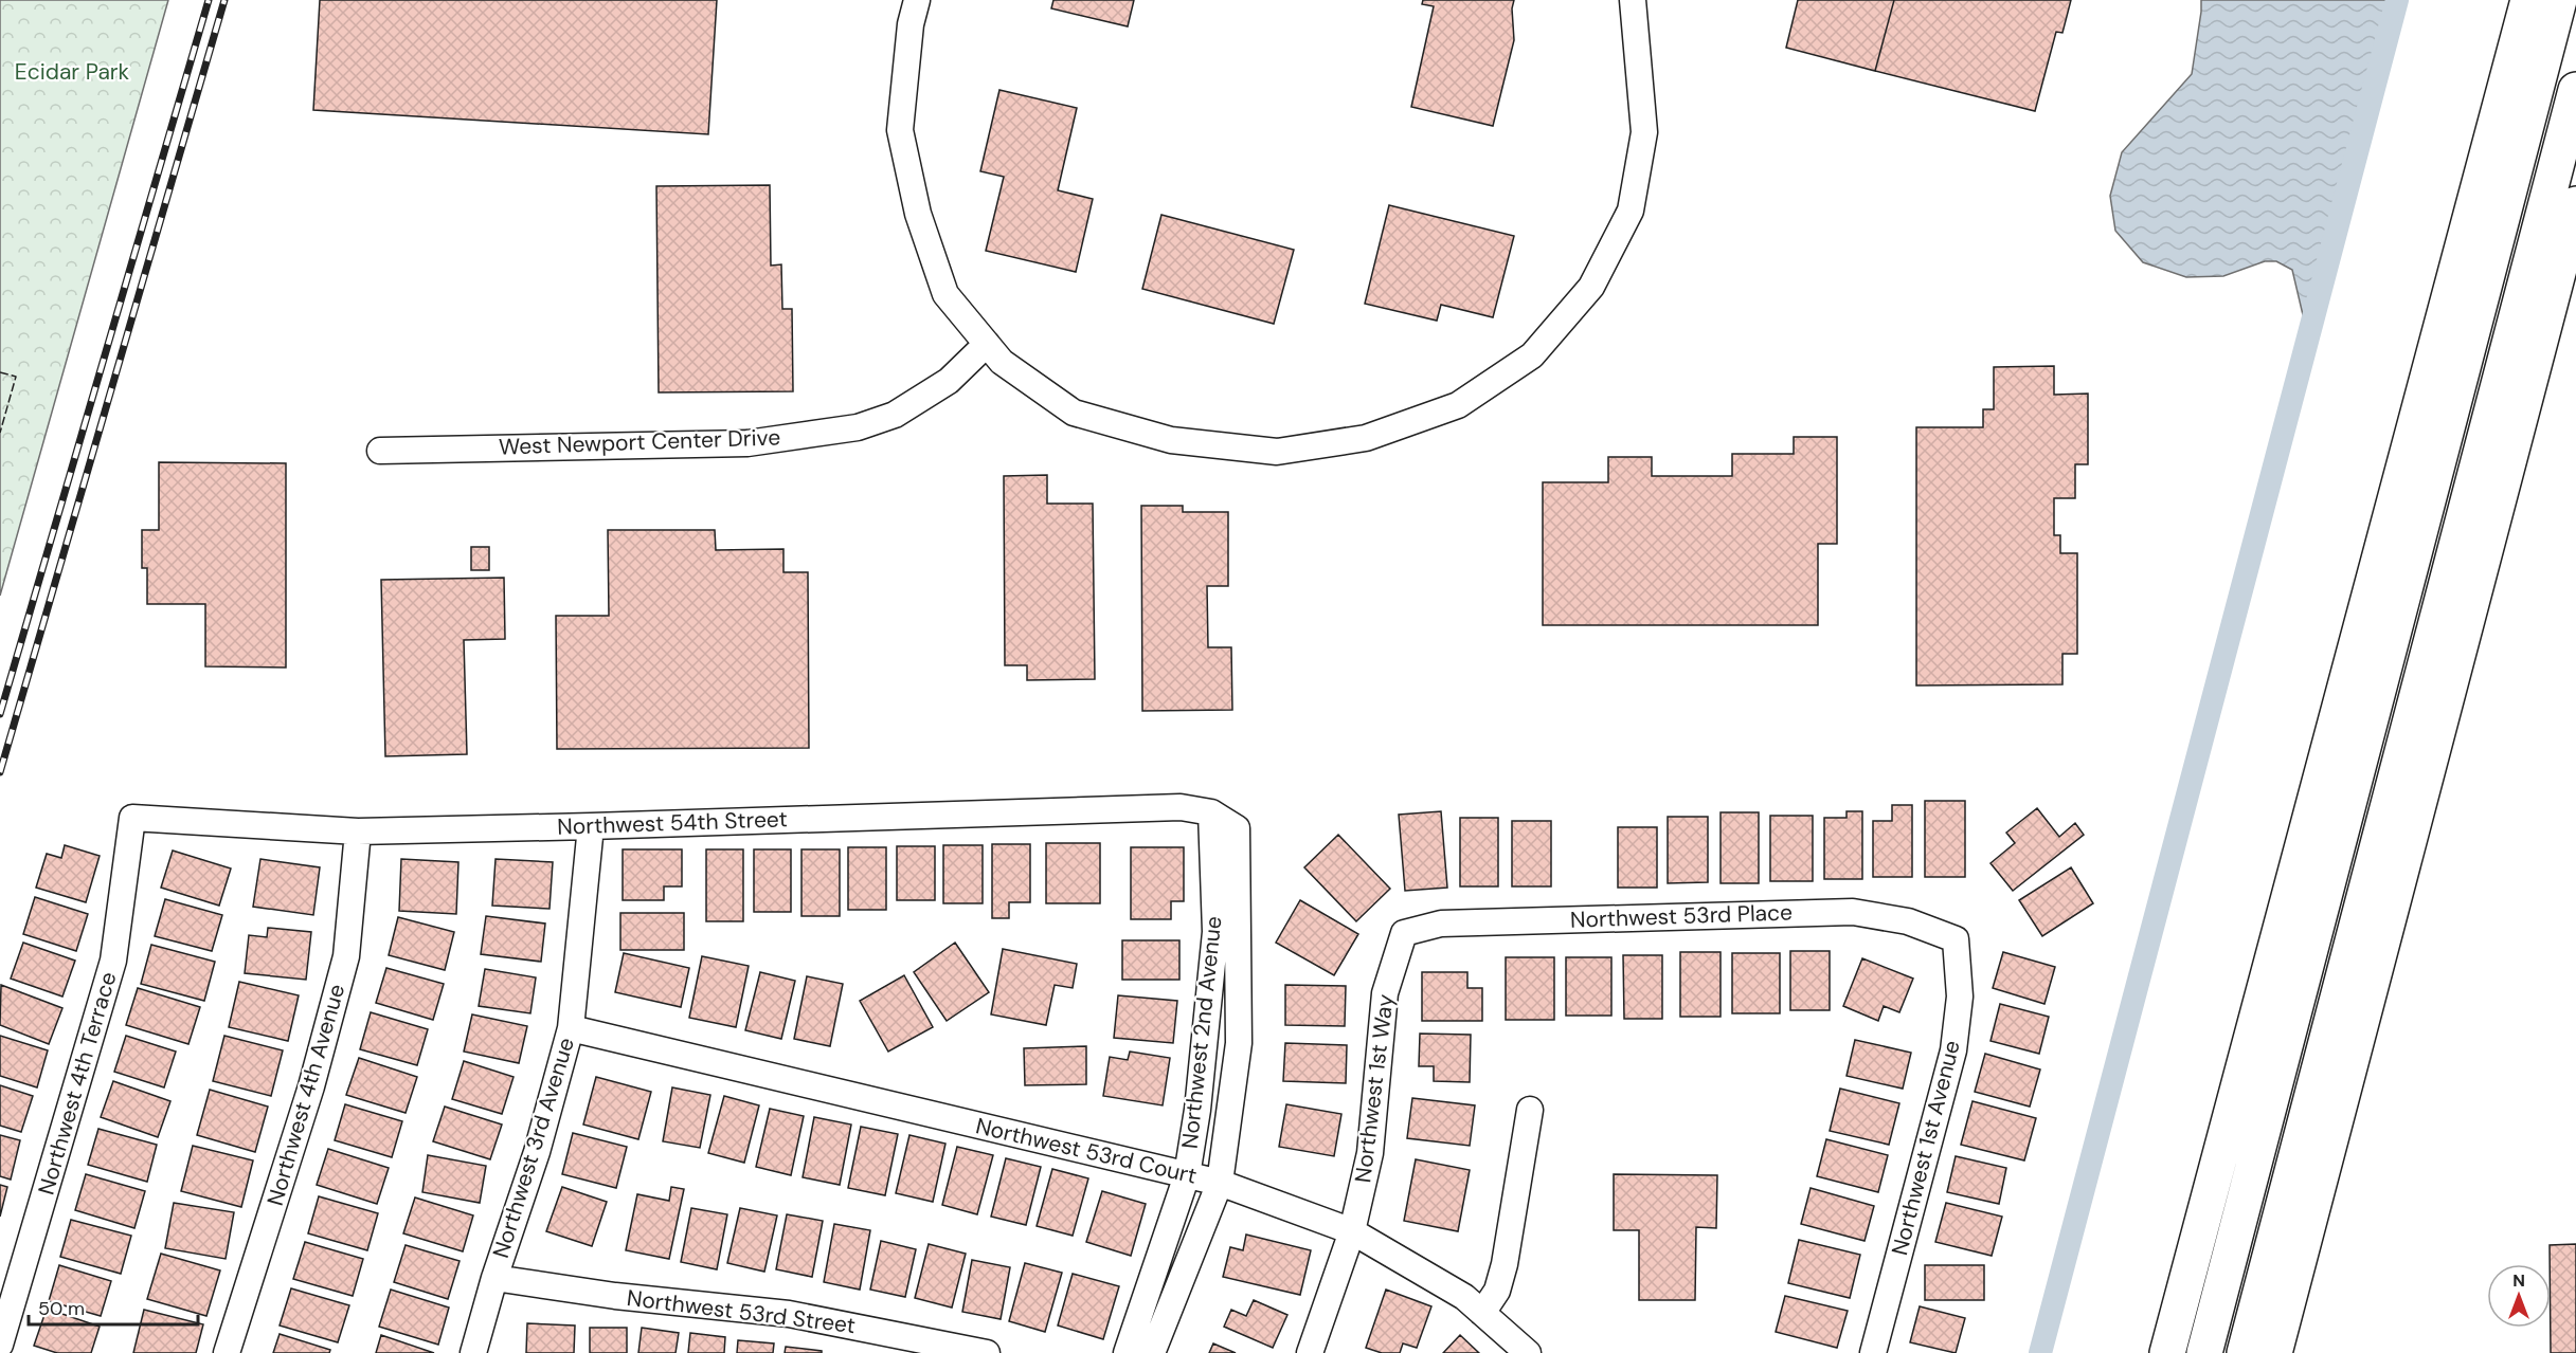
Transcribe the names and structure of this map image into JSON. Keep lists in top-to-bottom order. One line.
{"streets":{"street":["West Newport Center Drive","Northwest 54th Street","Northwest 53rd Place","Northwest 2nd Avenue","Northwest 4th Terrace","Northwest 1st Way","Northwest 4th Avenue","Northwest 3rd Avenue","Northwest 1st Avenue","Northwest 53rd Court","Northwest 53rd Street"]},"crossings":[["Northwest 54th Street","Northwest 2nd Avenue"],["Northwest 54th Street","Northwest 4th Terrace"],["Northwest 54th Street","Northwest 4th Avenue"],["Northwest 54th Street","Northwest 3rd Avenue"],["Northwest 53rd Place","Northwest 1st Way"],["Northwest 53rd Place","Northwest 1st Avenue"],["Northwest 2nd Avenue","Northwest 53rd Court"],["Northwest 1st Way","Northwest 53rd Court"],["Northwest 3rd Avenue","Northwest 53rd Court"],["Northwest 3rd Avenue","Northwest 53rd Street"]],"parks":["Ecidar Park"],"scale_bar":"50 m","north":"top"}
